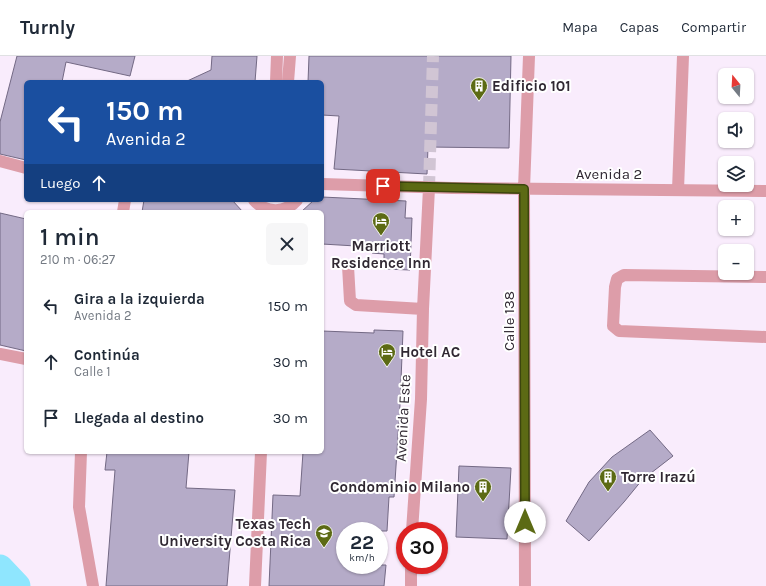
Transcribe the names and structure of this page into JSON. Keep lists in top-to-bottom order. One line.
{"streets":{"street":["Avenida 2","Calle 138","Avenida Este"]},"crossings":[["Avenida 2","Calle 138"],["Avenida 2","Avenida Este"]],"places":{"building":["Edificio 101","Torre Irazú","Condominio Milano"],"hotel":["Marriott Residence Inn","Hotel AC"],"school or university":["Texas Tech University Costa Rica"]},"north":"top","page":{"header":"Turnly","nav":["Mapa","Capas","Compartir"],"map_buttons":["+","−"],"turn":["150 m","Avenida 2"],"then":"Luego","heading":["1 min","210 m · 06:27"],"list":[{"name":"Gira a la izquierda","note":"Avenida 2","value":"150 m"},{"name":"Continúa","note":"Calle 1","value":"30 m"},{"name":"Llegada al destino","value":"30 m"}],"speed":"22 km/h","limit":"30"}}
